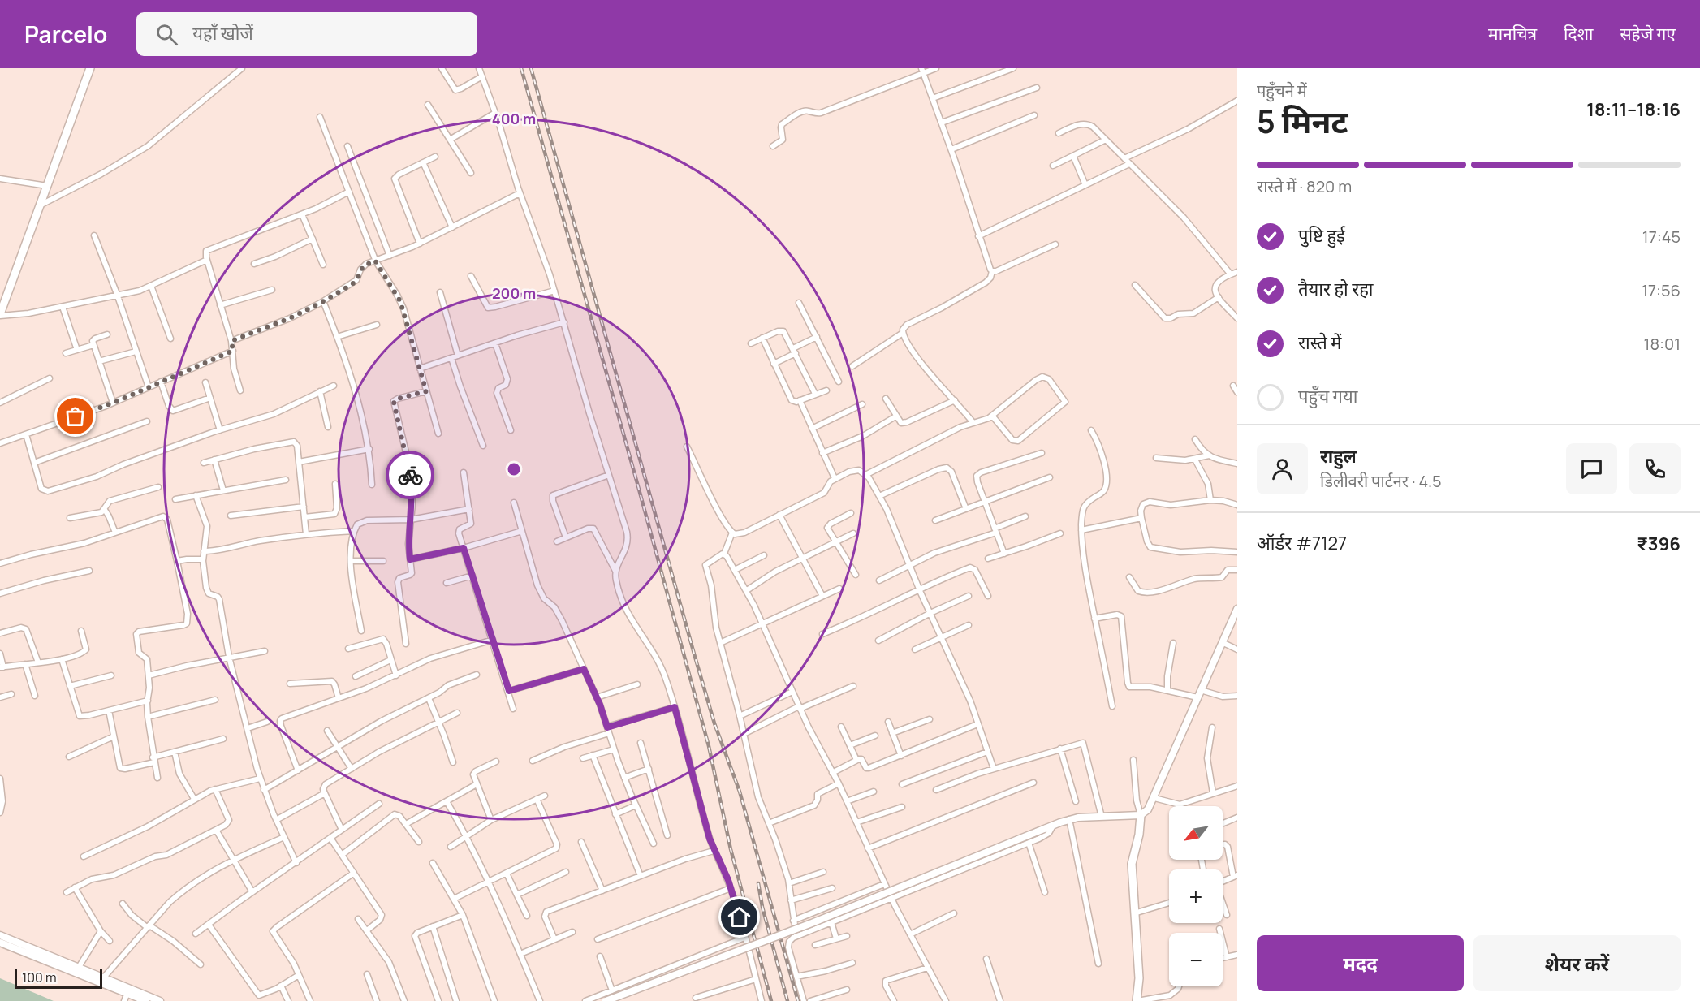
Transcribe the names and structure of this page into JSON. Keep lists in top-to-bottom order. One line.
{"scale_bar":"100 m","north":"bottom left","page":{"header":"Parcelo","search":"यहाँ खोजें","nav":["मानचित्र","दिशा","सहेजे गए"],"heading":["5 मिनट","पहुँचने में","18:11–18:16"],"panel":["राहुल","डिलीवरी पार्टनर · 4.5","ऑर्डर #7127","₹396"],"bar":"रास्ते में · 820 m","list":[["पुष्टि हुई","17:45"],["तैयार हो रहा","17:56"],["रास्ते में","18:01"],"पहुँच गया"],"map_buttons":["+","−"],"buttons":["मदद","शेयर करें"],"scale":"100 m"},"rings":["400 m","200 m"]}
